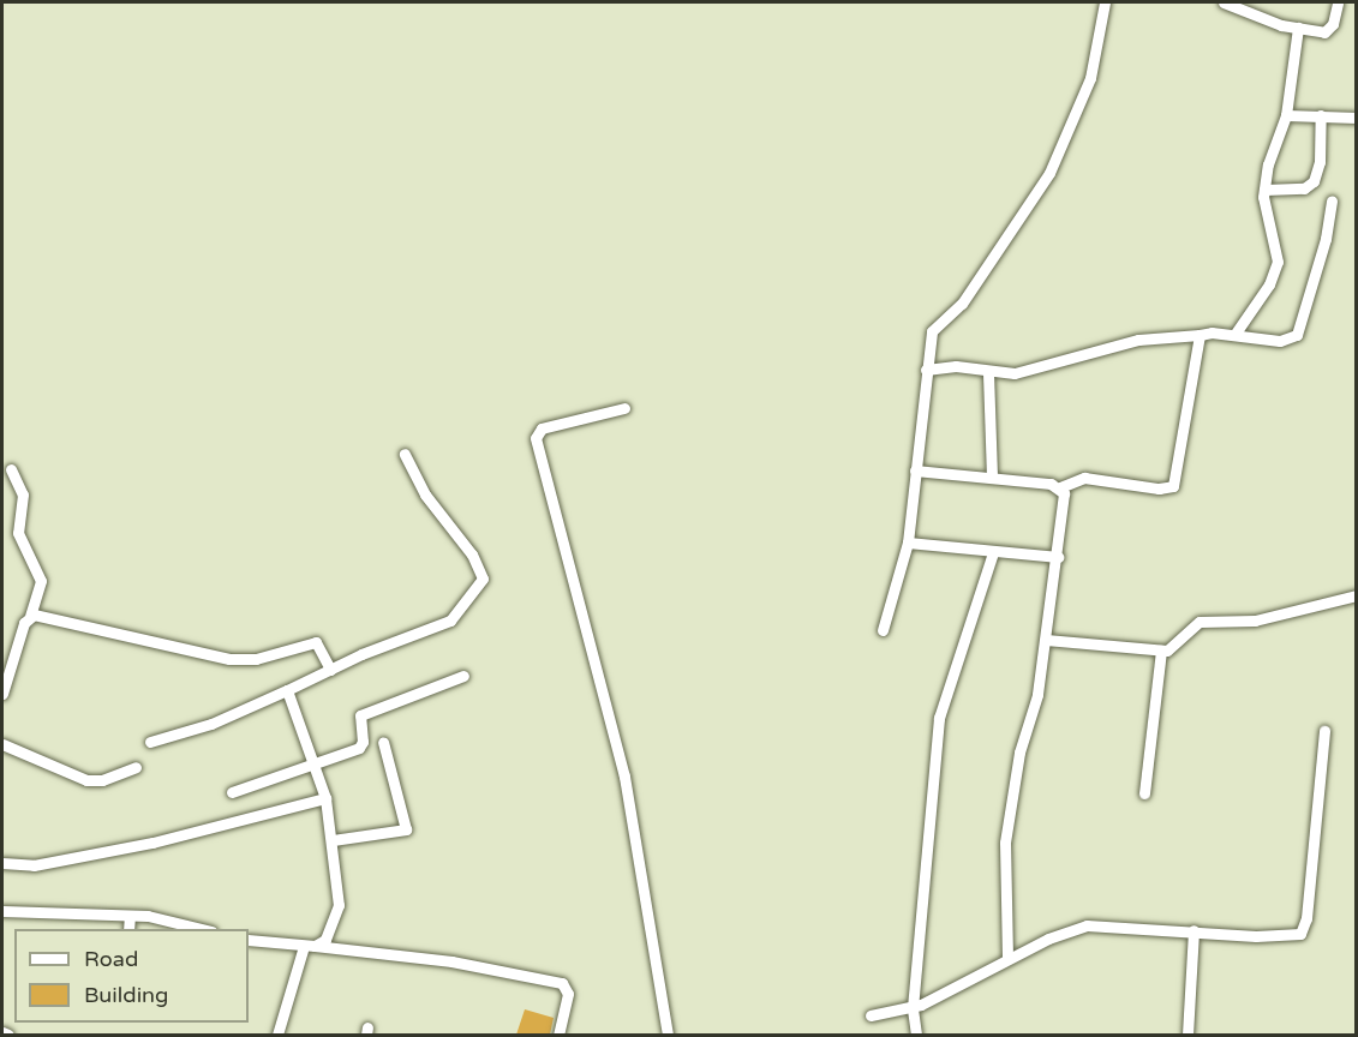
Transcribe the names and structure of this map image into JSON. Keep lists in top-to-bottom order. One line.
{"legend":["Road","Building"]}
